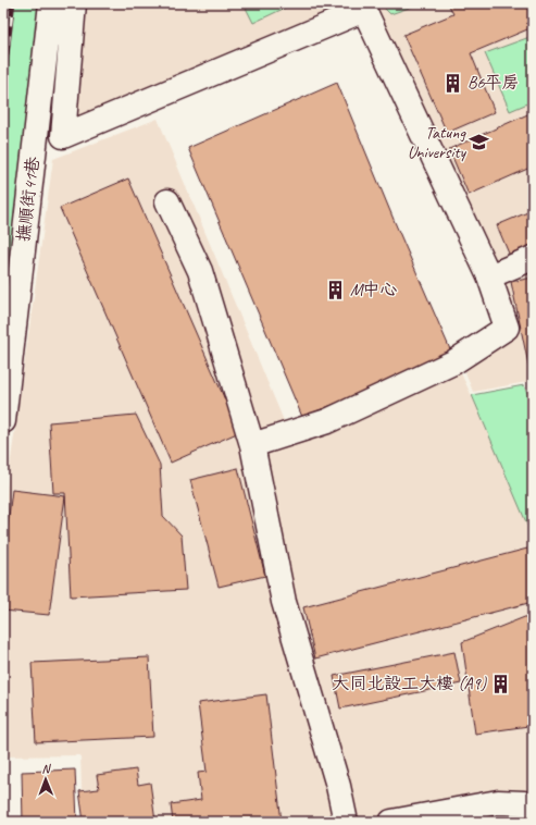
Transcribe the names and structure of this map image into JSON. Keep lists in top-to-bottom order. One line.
{"streets":{"street":["撫順街41巷"]},"places":{"building":["B6平房","M中心","大同北設工大樓 (A9)"],"school or university":["Tatung University"]},"north":"top"}
